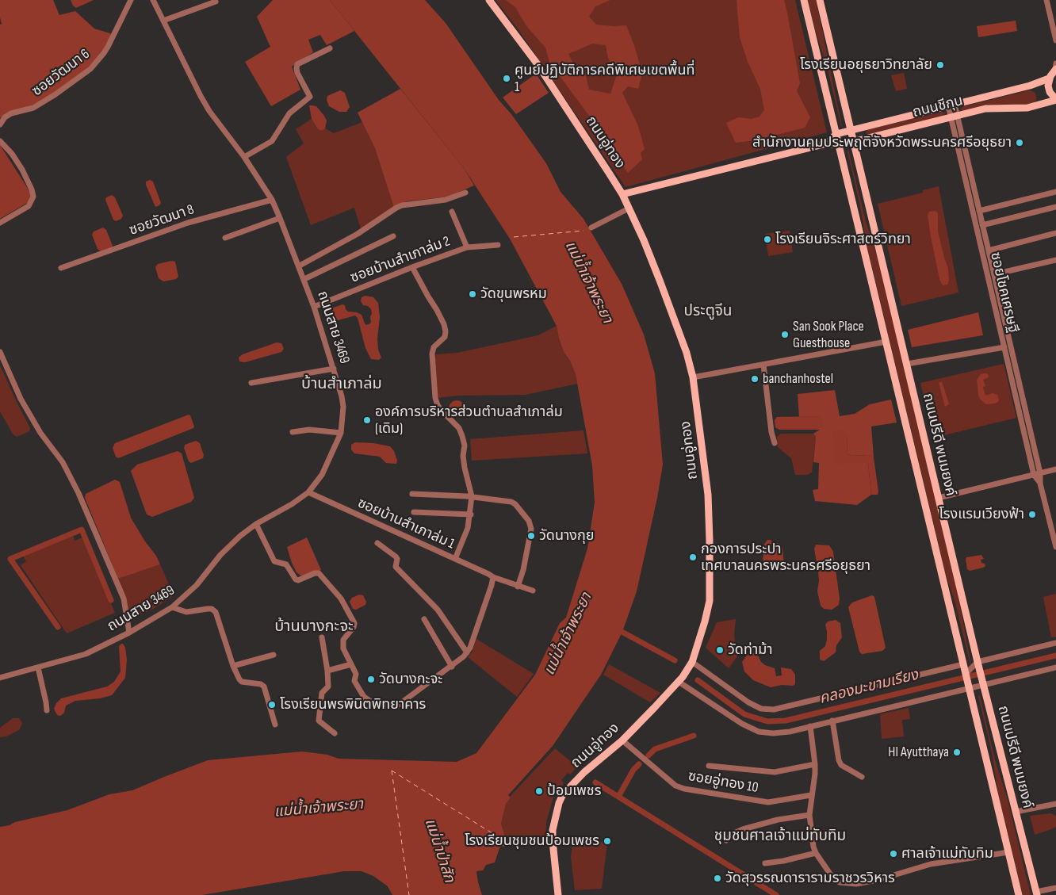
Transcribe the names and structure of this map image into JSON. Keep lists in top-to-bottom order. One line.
{"streets":{"main road":["ถนนชีกุน","ถนนอู่ทอง","ถนนปรีดี พนมยงค์"],"street":["ซอยวัฒนา 6","ซอยวัฒนา 8","ซอยบ้านสำเภาล่ม 2","ซอยโชคเศรษฐี","ถนนสาย 3469","ซอยบ้านสำเภาล่ม 1","ซอยอู่ทอง 10"]},"crossings":[["ถนนชีกุน","ถนนอู่ทอง"],["ถนนชีกุน","ซอยโชคเศรษฐี"],["ถนนชีกุน","ถนนปรีดี พนมยงค์"],["ถนนอู่ทอง","ซอยอู่ทอง 10"],["ซอยวัฒนา 8","ถนนสาย 3469"],["ซอยบ้านสำเภาล่ม 2","ถนนสาย 3469"],["ถนนสาย 3469","ซอยบ้านสำเภาล่ม 1"]],"districts":["ประตูจีน","บ้านสำเภาล่ม","บ้านบางกะจะ","ชุมชนศาลเจ้าแม่ทับทิม"],"water":["แม่น้ำเจ้าพระยา","คลองมะขามเรียง","แม่น้ำป่าสัก"],"places":["โรงเรียนอยุธยาวิทยาลัย","ศูนย์ปฏิบัติการคดีพิเศษเขตพื้นที่ 1","สำนักงานคุมประพฤติจังหวัดพระนครศรีอยุธยา","โรงเรียนจิระศาสตร์วิทยา","วัดขุนพรหม","San Sook Place Guesthouse","banchanhostel","องค์การบริหารส่วนตำบลสำเภาล่ม (เดิม)","โรงแรมเวียงฟ้า","วัดนางกุย","กองการประปา เทศบาลนครพระนครศรีอยุธยา","วัดท่าม้า","วัดบางกะจะ","โรงเรียนพรพินิตพิทยาคาร","HI Ayutthaya","ป้อมเพชร","โรงเรียนชุมชนป้อมเพชร","ศาลเจ้าแม่ทับทิม","วัดสุวรรณดารารามราชวรวิหาร"]}
